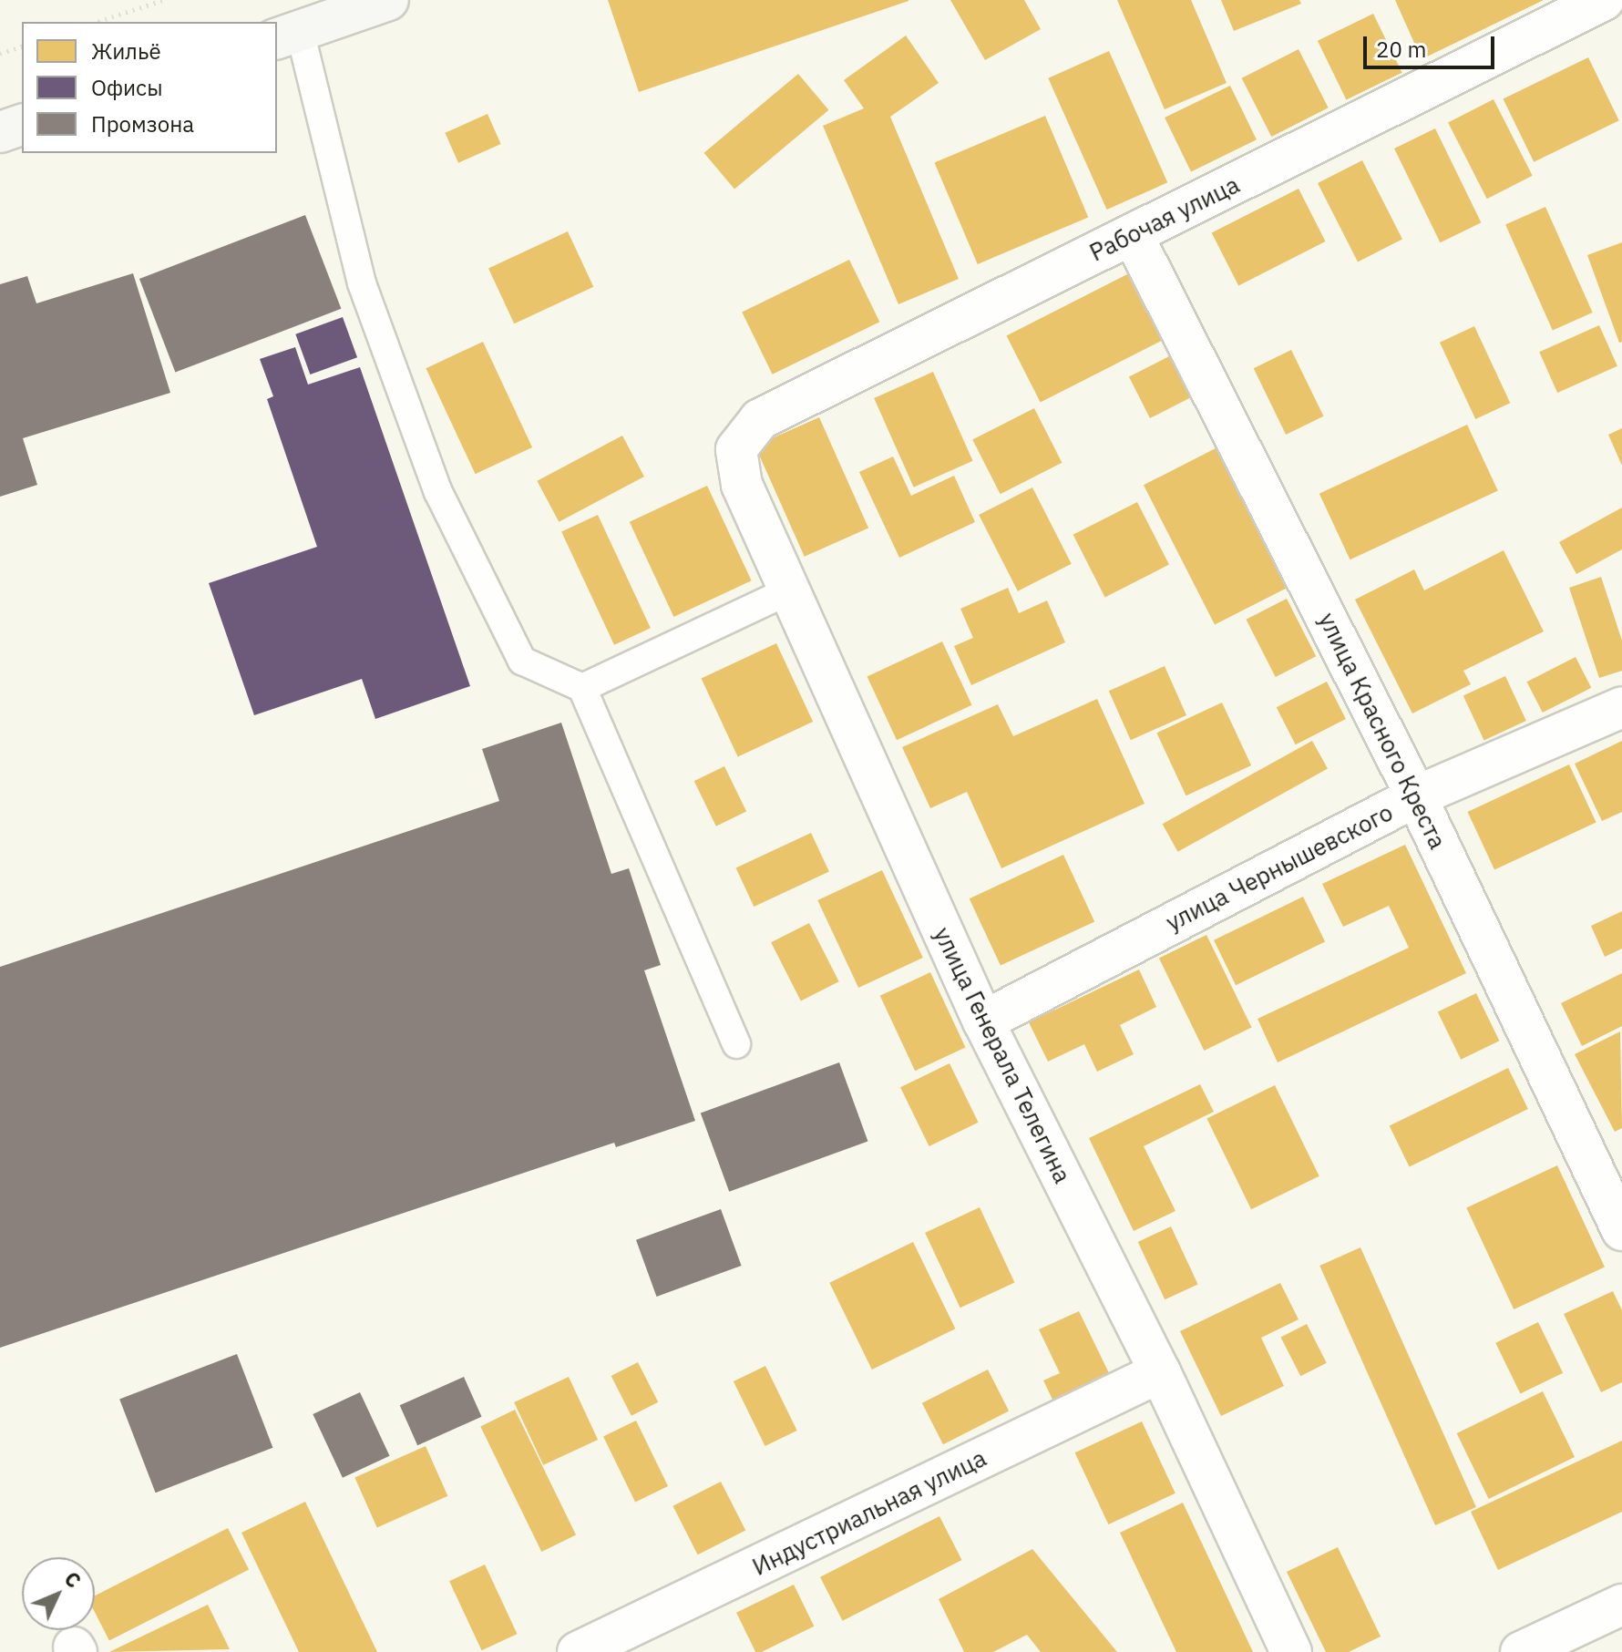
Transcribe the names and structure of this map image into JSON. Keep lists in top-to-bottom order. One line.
{"streets":{"street":["Рабочая улица","улица Красного Креста","улица Чернышевского","улица Генерала Телегина","Индустриальная улица"]},"crossings":[["Рабочая улица","улица Красного Креста"],["Рабочая улица","улица Генерала Телегина"],["улица Красного Креста","улица Чернышевского"],["улица Чернышевского","улица Генерала Телегина"],["улица Генерала Телегина","Индустриальная улица"]],"legend":["Жильё","Офисы","Промзона"],"scale_bar":"20 m","north":"top right"}
